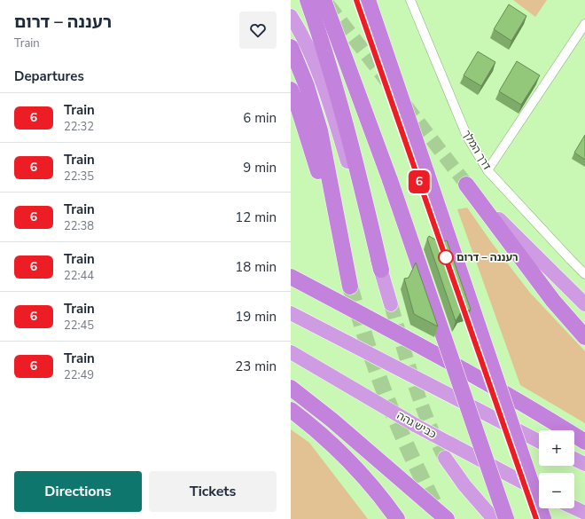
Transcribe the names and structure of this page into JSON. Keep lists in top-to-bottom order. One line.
{"streets":{"highway":["כביש גהה"],"street":["דרך המלך"]},"places":["רעננה – דרום"],"page":{"heading":[["רעננה – דרום","Train"],"Departures"],"on_map":"6","list":[{"mark":"6","name":"Train","note":"22:32","value":"6 min"},{"mark":"6","name":"Train","note":"22:35","value":"9 min"},{"mark":"6","name":"Train","note":"22:38","value":"12 min"},{"mark":"6","name":"Train","note":"22:44","value":"18 min"},{"mark":"6","name":"Train","note":"22:45","value":"19 min"},{"mark":"6","name":"Train","note":"22:49","value":"23 min"}],"map_buttons":["+","−"],"buttons":["Directions","Tickets"]}}
